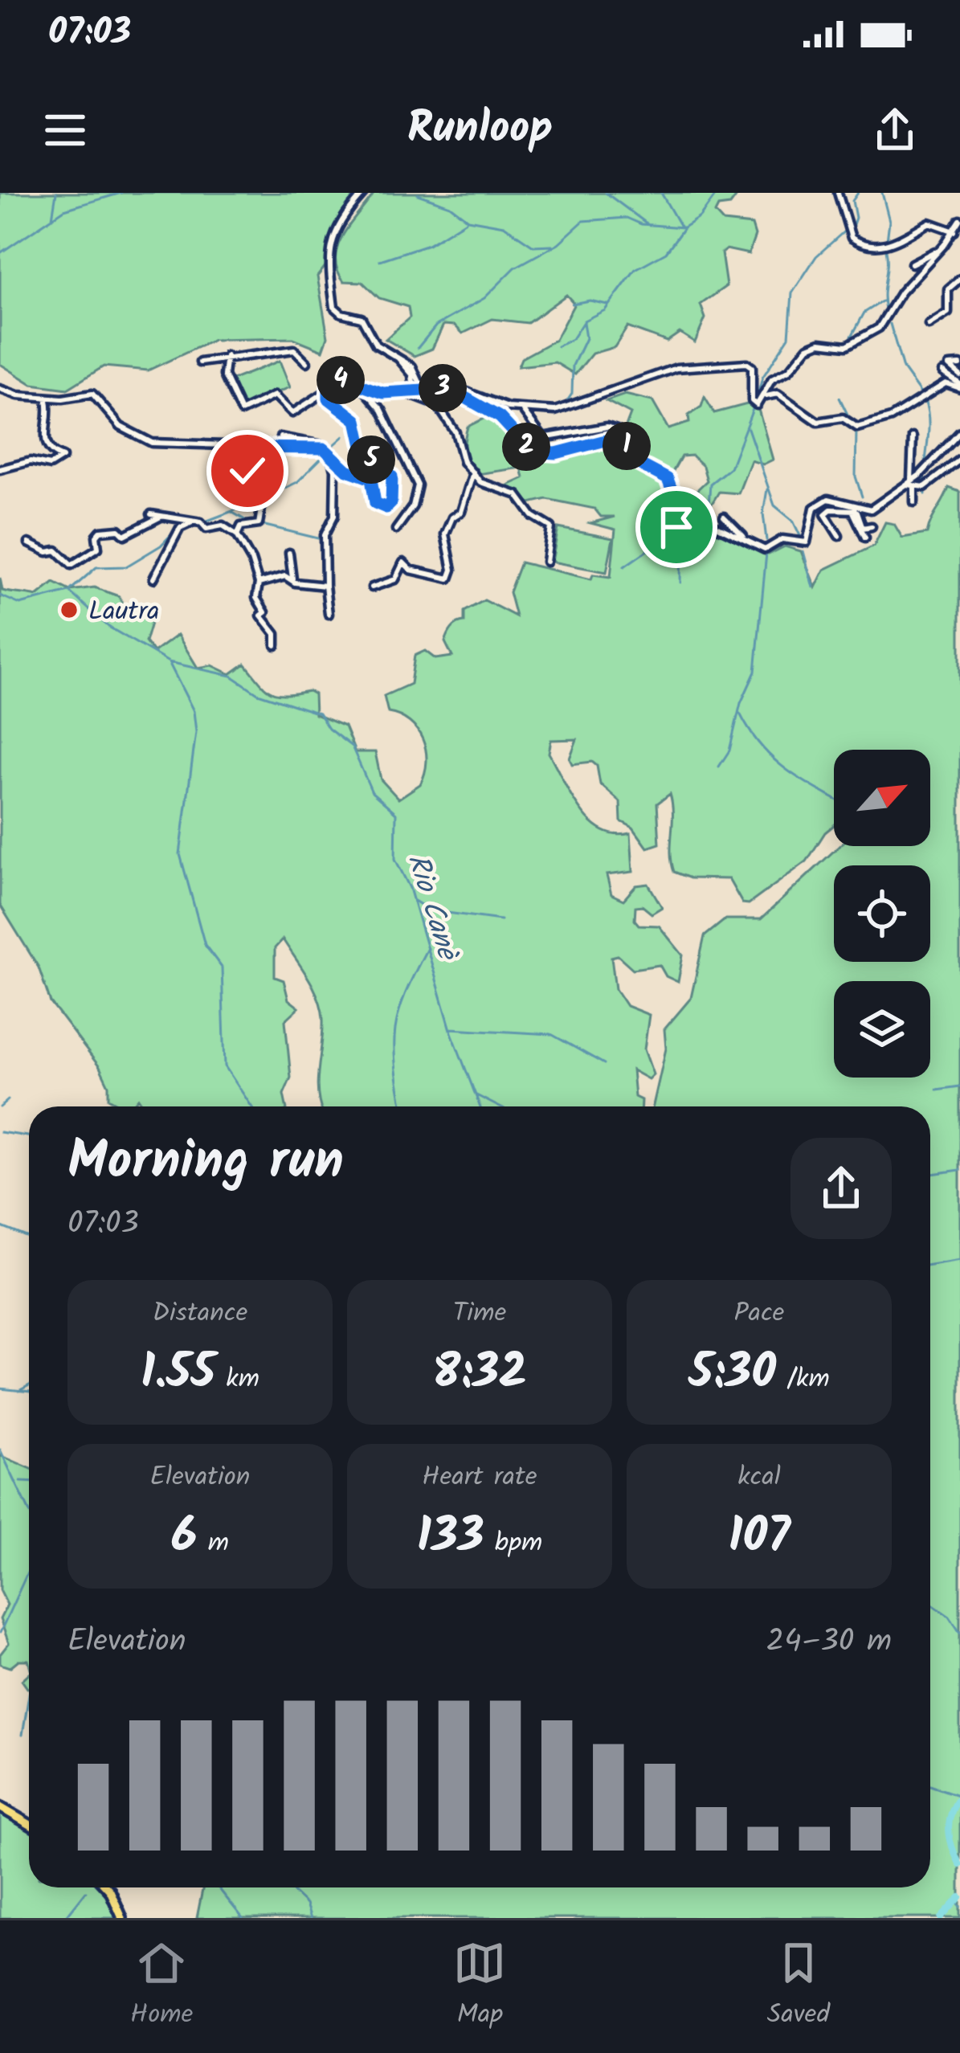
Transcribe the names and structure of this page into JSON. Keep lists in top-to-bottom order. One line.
{"water":["Rio Canè"],"places":["Lautra"],"north":"top right","page":{"status":"07:03","header":"Runloop","pins":["4","3","1","2","5"],"heading":["Morning run","07:03"],"stats":[["Distance","1.55 km"],["Time","8:32"],["Pace","5:30 /km"],["Elevation","6 m"],["Heart rate","133 bpm"],["kcal","107"]],"chart":["Elevation","24–30 m"],"tabs":["Home","Map","Saved"]}}
